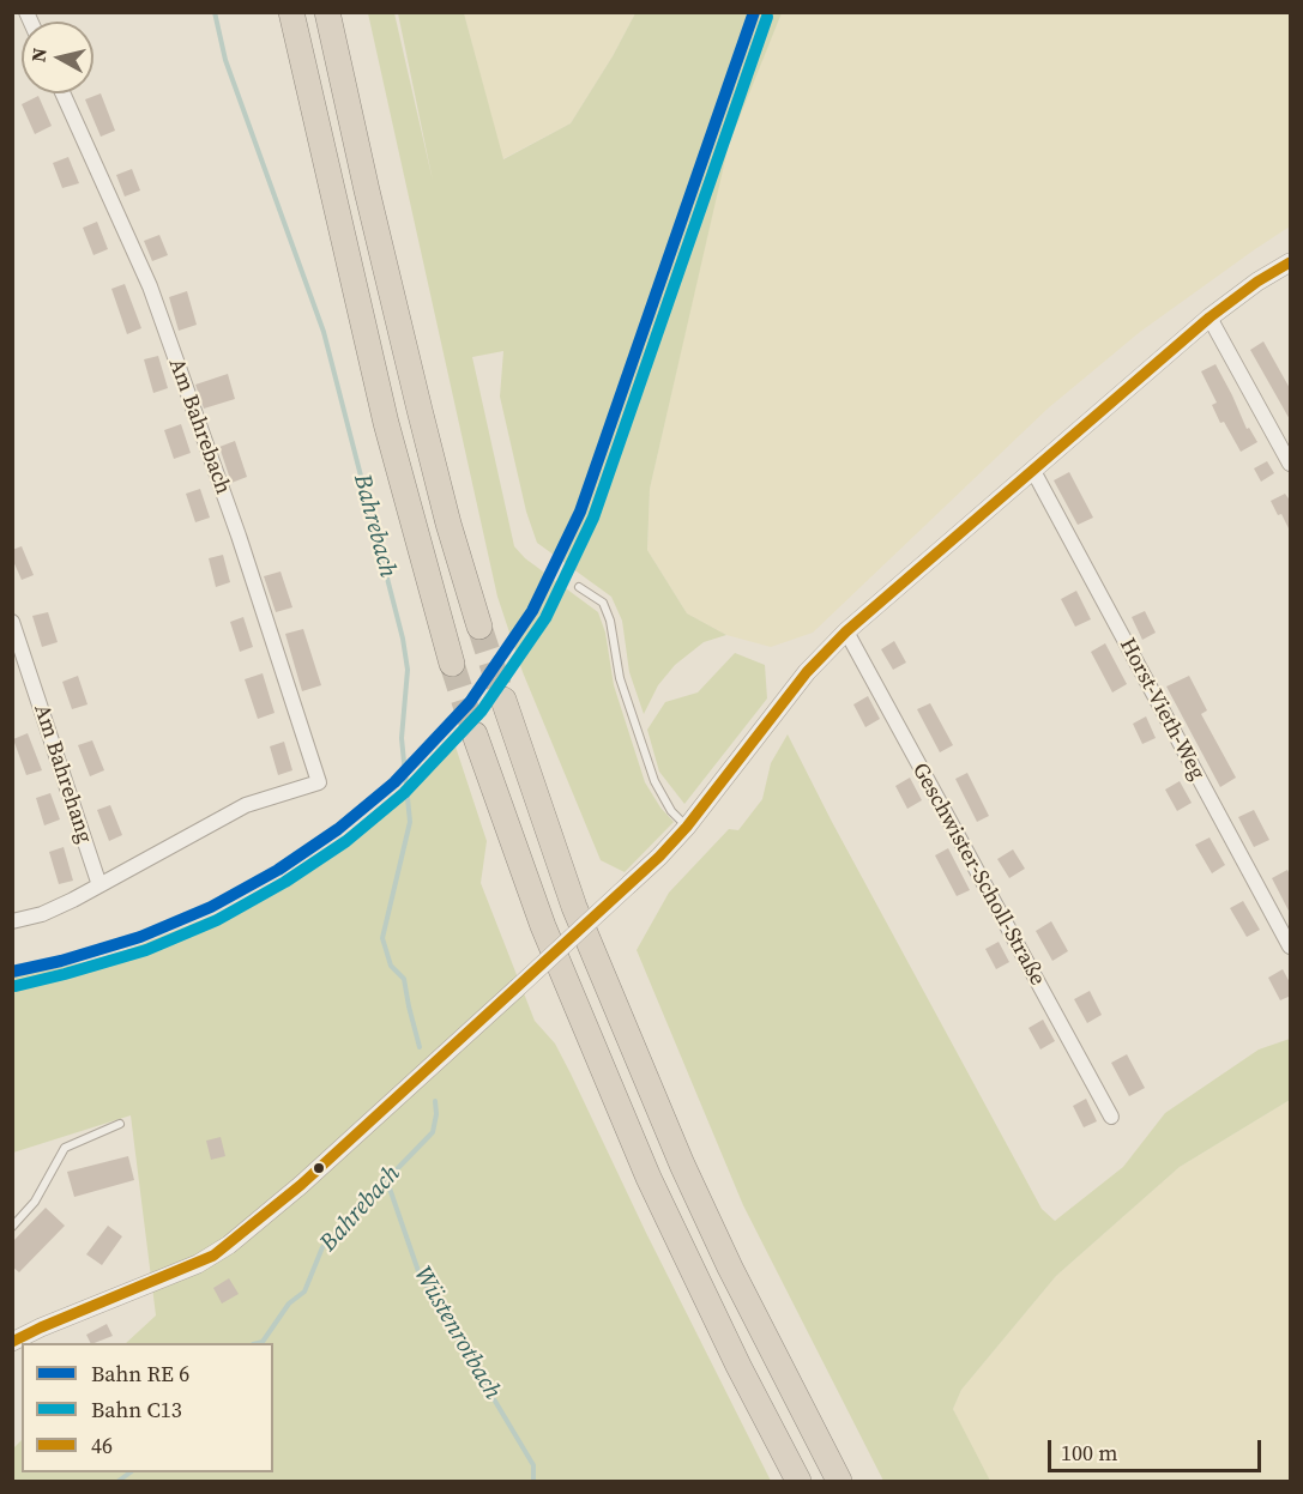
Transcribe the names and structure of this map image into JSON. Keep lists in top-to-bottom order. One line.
{"streets":{"street":["Am Bahrebach","Horst-Vieth-Weg","Am Bahrehang","Geschwister-Scholl-Straße"]},"crossings":[["Am Bahrebach","Am Bahrehang"]],"water":["Bahrebach","Wüstenrotbach"],"lines":["rail line C13","transit line 46"],"legend":["Bahn RE 6","Bahn C13","46"],"scale_bar":"100 m","north":"left"}
